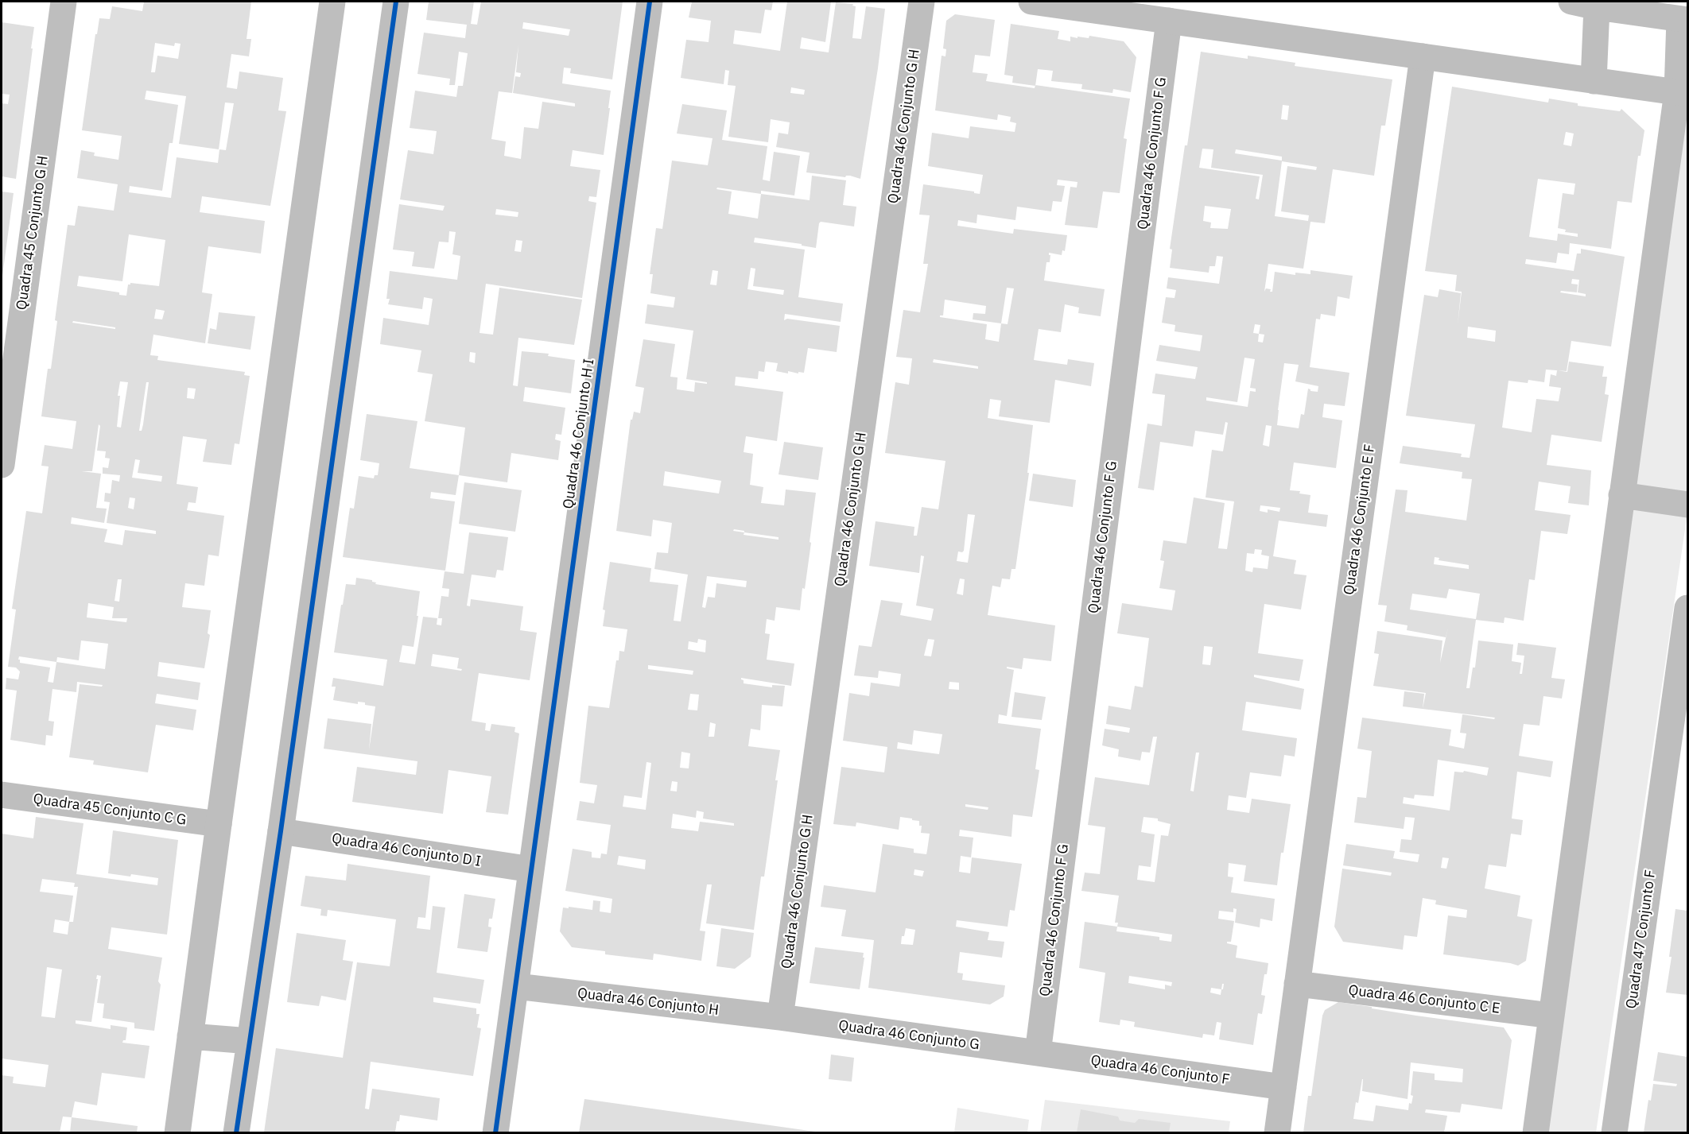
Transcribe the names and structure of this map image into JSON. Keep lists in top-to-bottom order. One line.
{"streets":{"street":["Quadra 46 Conjunto G H","Quadra 46 Conjunto F G","Quadra 45 Conjunto G H","Quadra 46 Conjunto H I","Quadra 46 Conjunto E F","Quadra 45 Conjunto C G","Quadra 46 Conjunto D I","Quadra 47 Conjunto F","Quadra 46 Conjunto C E","Quadra 46 Conjunto H","Quadra 46 Conjunto G","Quadra 46 Conjunto F"]},"crossings":[["Quadra 46 Conjunto G H","Quadra 46 Conjunto H"],["Quadra 46 Conjunto G H","Quadra 46 Conjunto G"],["Quadra 46 Conjunto F G","Quadra 46 Conjunto G"],["Quadra 46 Conjunto F G","Quadra 46 Conjunto F"],["Quadra 46 Conjunto H I","Quadra 46 Conjunto D I"],["Quadra 46 Conjunto H I","Quadra 46 Conjunto H"],["Quadra 46 Conjunto E F","Quadra 46 Conjunto C E"],["Quadra 46 Conjunto E F","Quadra 46 Conjunto F"],["Quadra 46 Conjunto H","Quadra 46 Conjunto G"],["Quadra 46 Conjunto G","Quadra 46 Conjunto F"]]}
